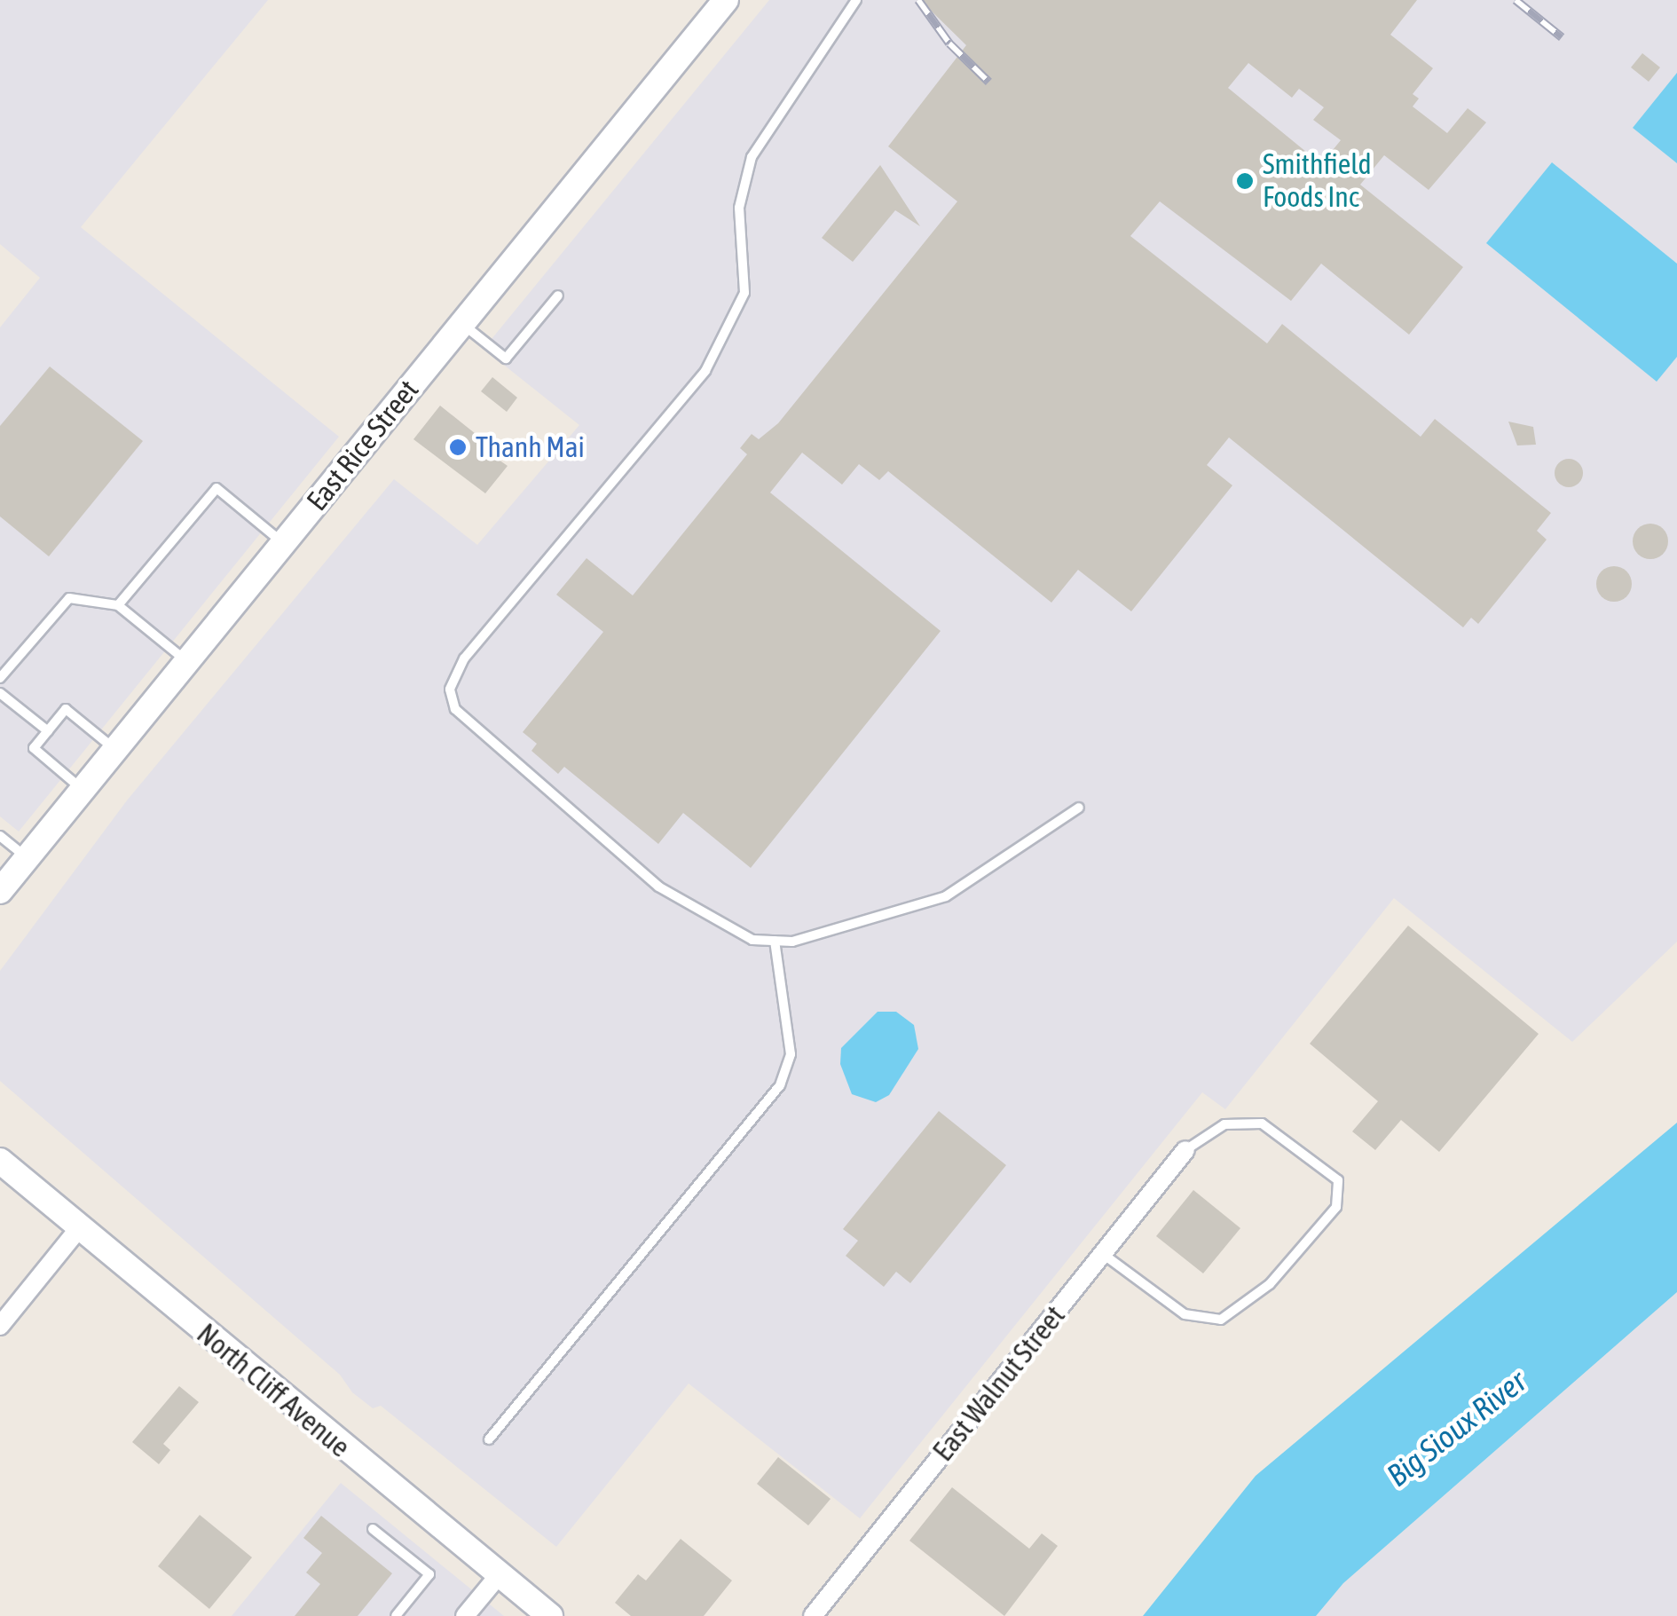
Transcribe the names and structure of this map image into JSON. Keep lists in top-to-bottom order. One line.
{"streets":{"street":["East Rice Street","East Walnut Street","North Cliff Avenue"]},"water":["Big Sioux River"],"places":["Smithfield Foods Inc","Thanh Mai"]}
